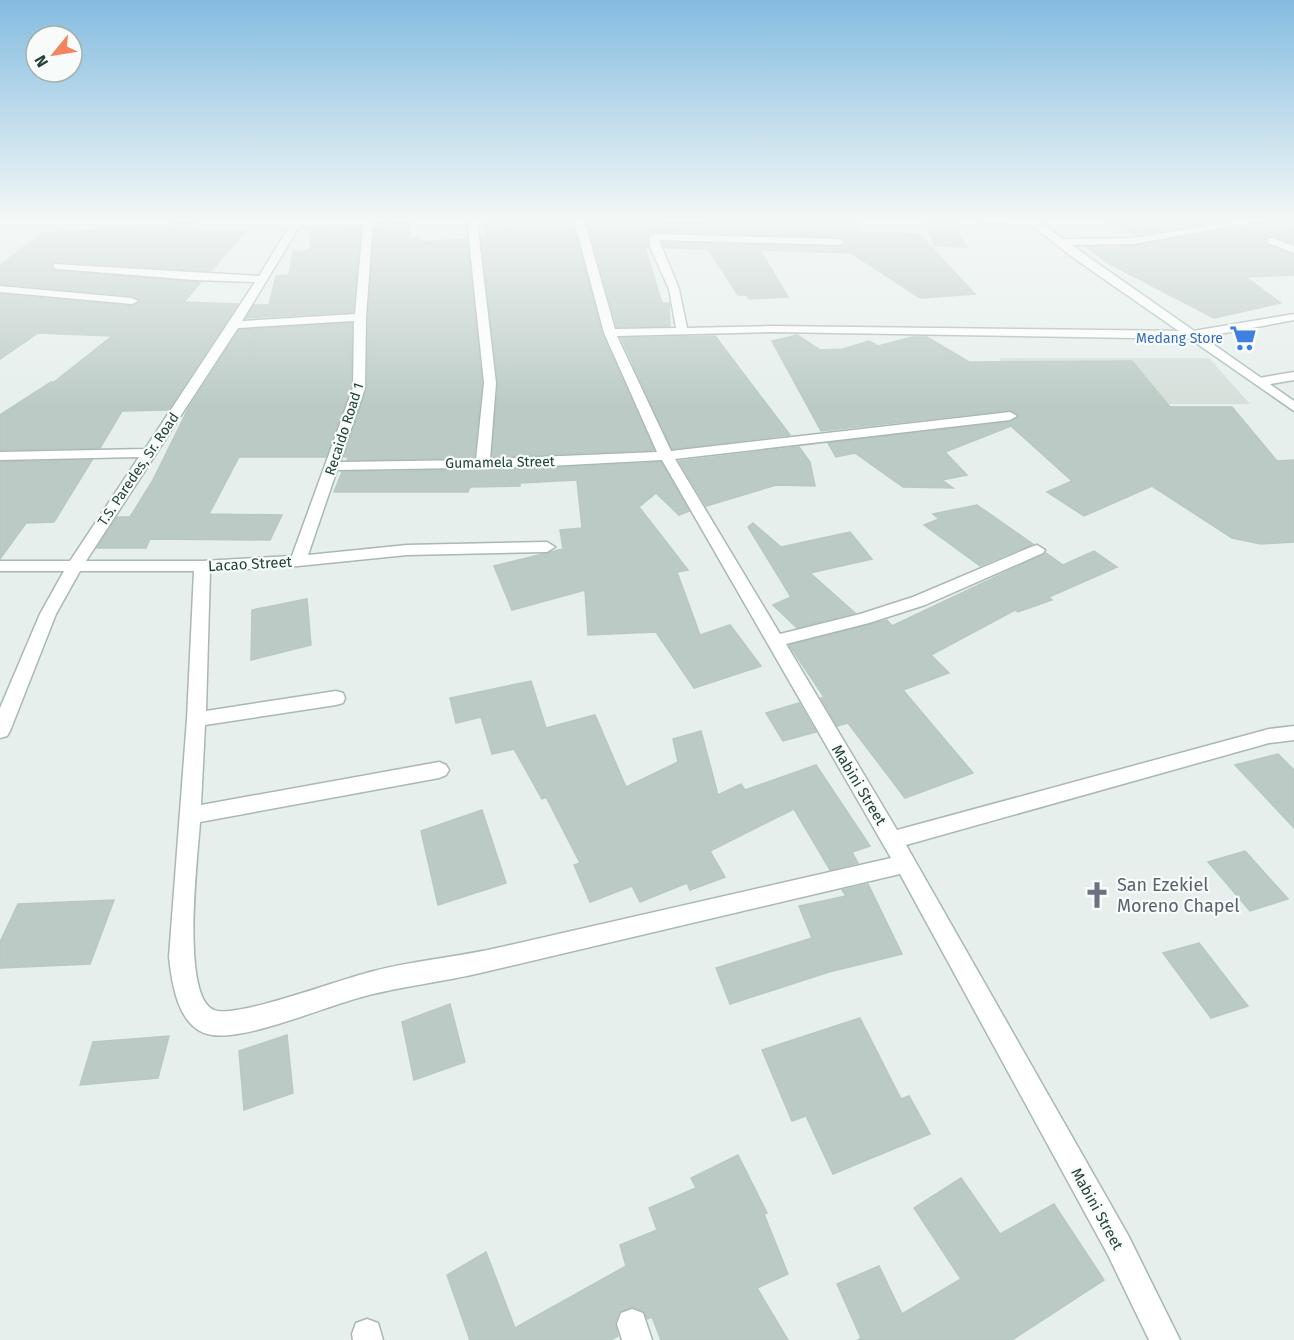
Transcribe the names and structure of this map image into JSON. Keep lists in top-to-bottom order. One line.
{"streets":{"street":["Recaido Road 1","Gumamela Street","T.S. Paredes, Sr. Road","Lacao Street","Mabini Street"]},"crossings":[["Recaido Road 1","Gumamela Street"],["Recaido Road 1","Lacao Street"],["Gumamela Street","Mabini Street"],["T.S. Paredes, Sr. Road","Lacao Street"]],"places":{"supermarket":["Medang Store"],"church":["San Ezekiel Moreno Chapel"]},"north":"bottom left"}
